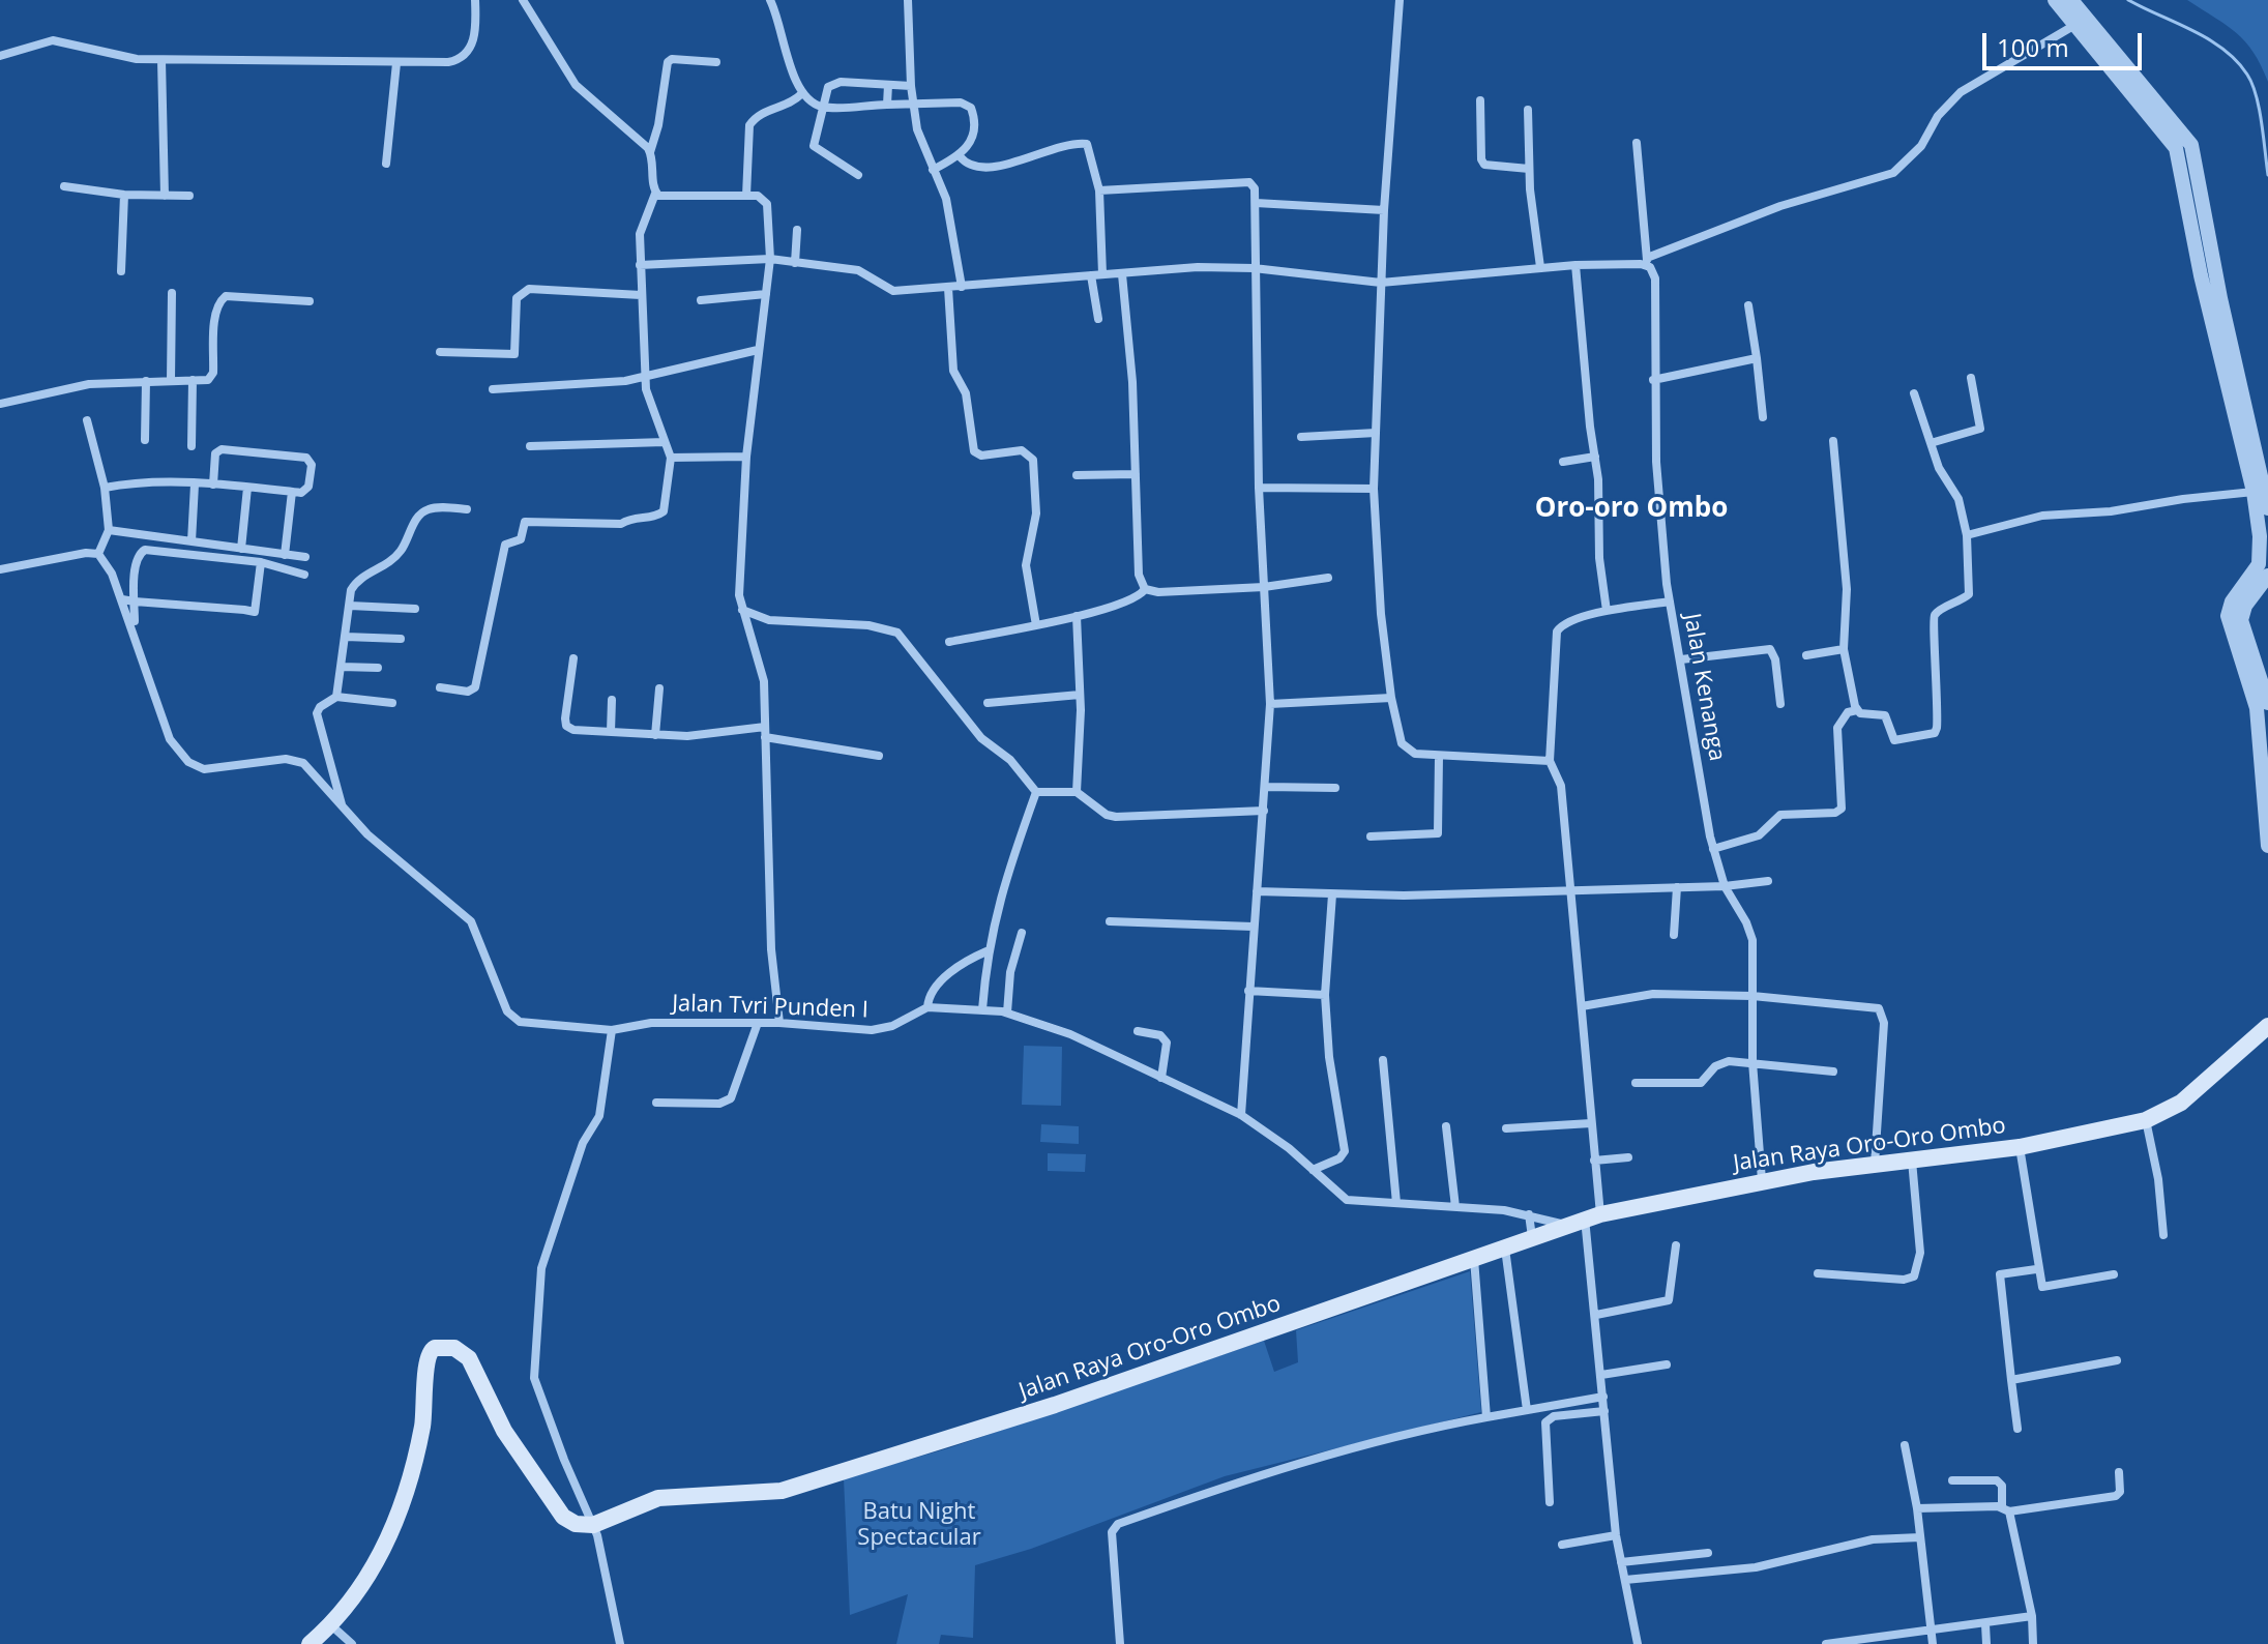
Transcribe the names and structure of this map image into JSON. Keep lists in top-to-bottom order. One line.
{"streets":{"main road":["Jalan Raya Oro-Oro Ombo"],"street":["Jalan Kenanga","Jalan Tvri Punden I"]},"crossings":[["Jalan Kenanga","Jalan Raya Oro-Oro Ombo"],["Jalan Tvri Punden I","Jalan Raya Oro-Oro Ombo"]],"districts":["Oro-oro Ombo"],"parks":["Batu Night Spectacular"],"scale_bar":"100 m"}
